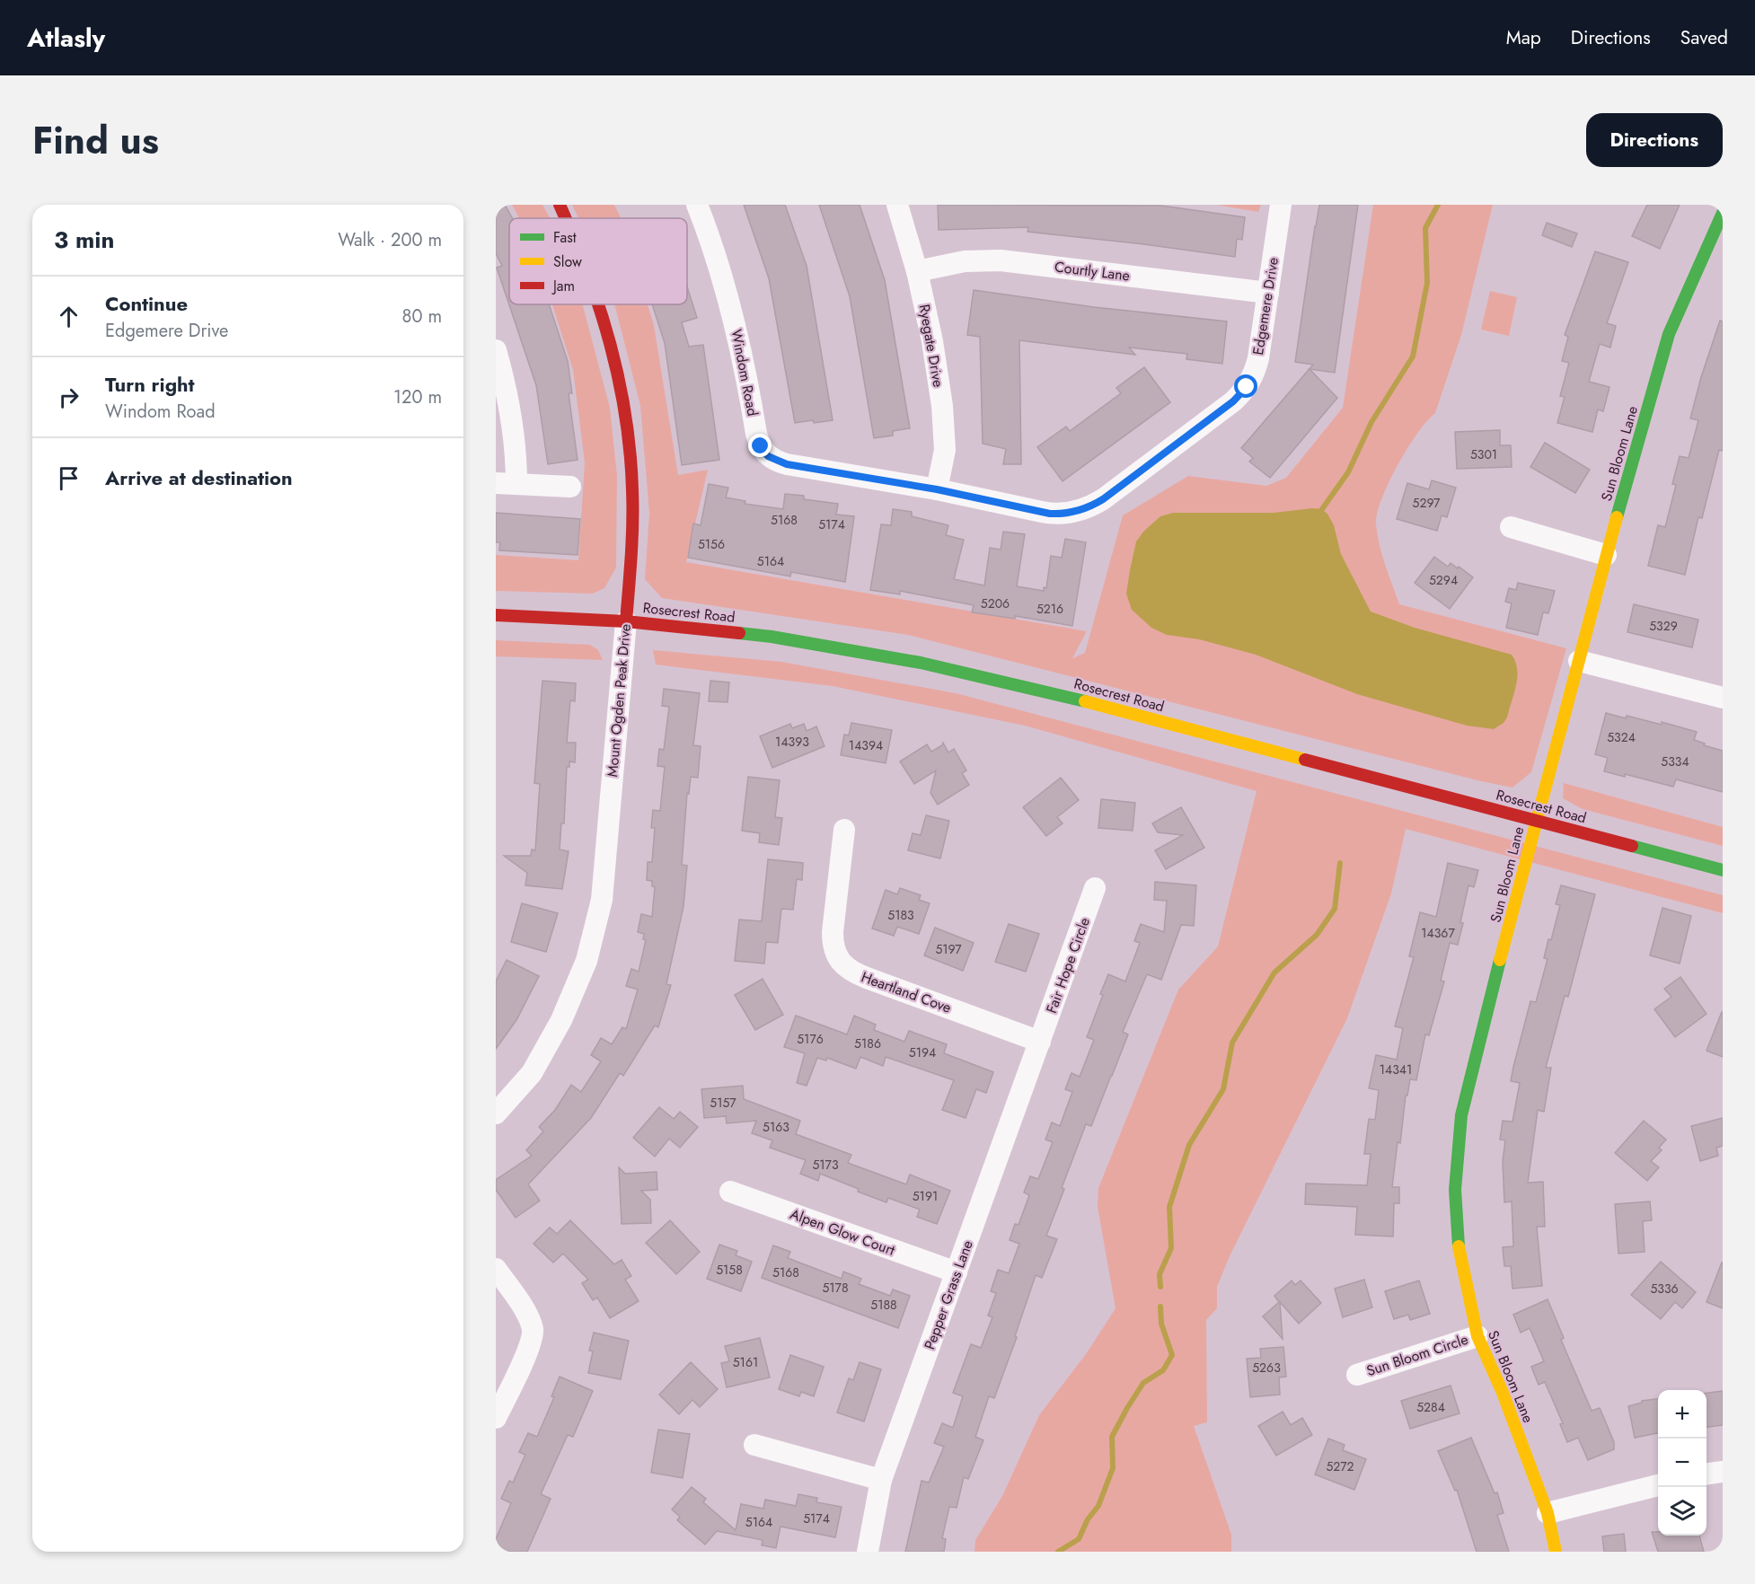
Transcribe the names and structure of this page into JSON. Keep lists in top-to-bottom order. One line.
{"streets":{"street":["Courtly Lane","Edgemere Drive","Ryegate Drive","Windom Road","Sun Bloom Lane","Rosecrest Road","Mount Ogden Peak Drive","Fair Hope Circle","Heartland Cove","Alpen Glow Court","Pepper Grass Lane","Sun Bloom Circle"]},"crossings":[["Courtly Lane","Edgemere Drive"],["Courtly Lane","Ryegate Drive"],["Edgemere Drive","Windom Road"],["Ryegate Drive","Windom Road"],["Sun Bloom Lane","Rosecrest Road"],["Sun Bloom Lane","Sun Bloom Circle"],["Rosecrest Road","Mount Ogden Peak Drive"],["Fair Hope Circle","Heartland Cove"],["Fair Hope Circle","Pepper Grass Lane"],["Heartland Cove","Pepper Grass Lane"],["Alpen Glow Court","Pepper Grass Lane"]],"house_numbers":["5301","5297","5168","5174","5156","5164","5294","5206","5216","5329","5324","14393","14394","5334","5183","14367","5197","5176","5186","5194","14341","5157","5163","5173","5191","5158","5168","5178","5336","5188","5161","5263","5284","5272","5174","5164"],"legend":["Fast","Slow","Jam"],"page":{"header":"Atlasly","nav":["Map","Directions","Saved"],"title":"Find us","buttons":"Directions","heading":["3 min","Walk · 200 m"],"list":[["Continue","Edgemere Drive","80 m"],["Turn right","Windom Road","120 m"],"Arrive at destination"],"map_buttons":["+","−"]}}
